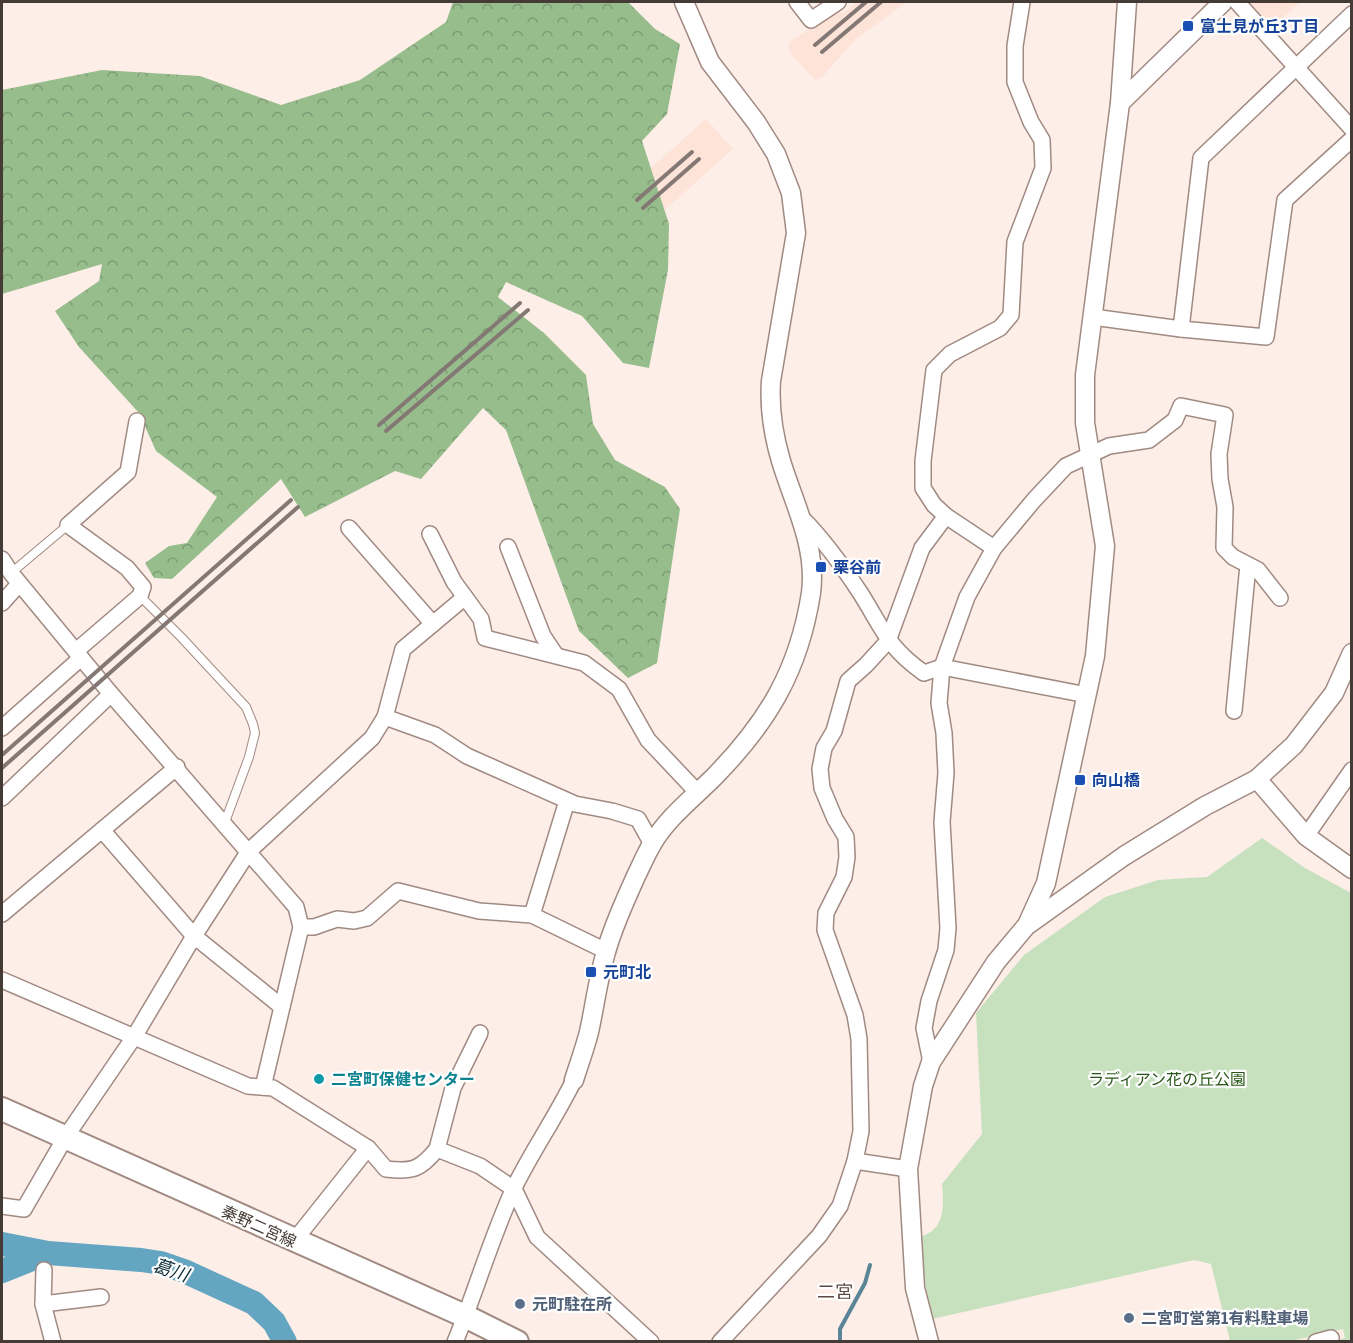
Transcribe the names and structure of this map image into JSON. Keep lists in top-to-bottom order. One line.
{"streets":{"main road":["秦野二宮線"]},"districts":["二宮"],"water":["葛川"],"parks":["ラディアン花の丘公園"],"places":{"transit":["富士見が丘3丁目","栗谷前","向山橋","元町北"],"other":["二宮町保健センター","元町駐在所","二宮町営第1有料駐車場"]}}
